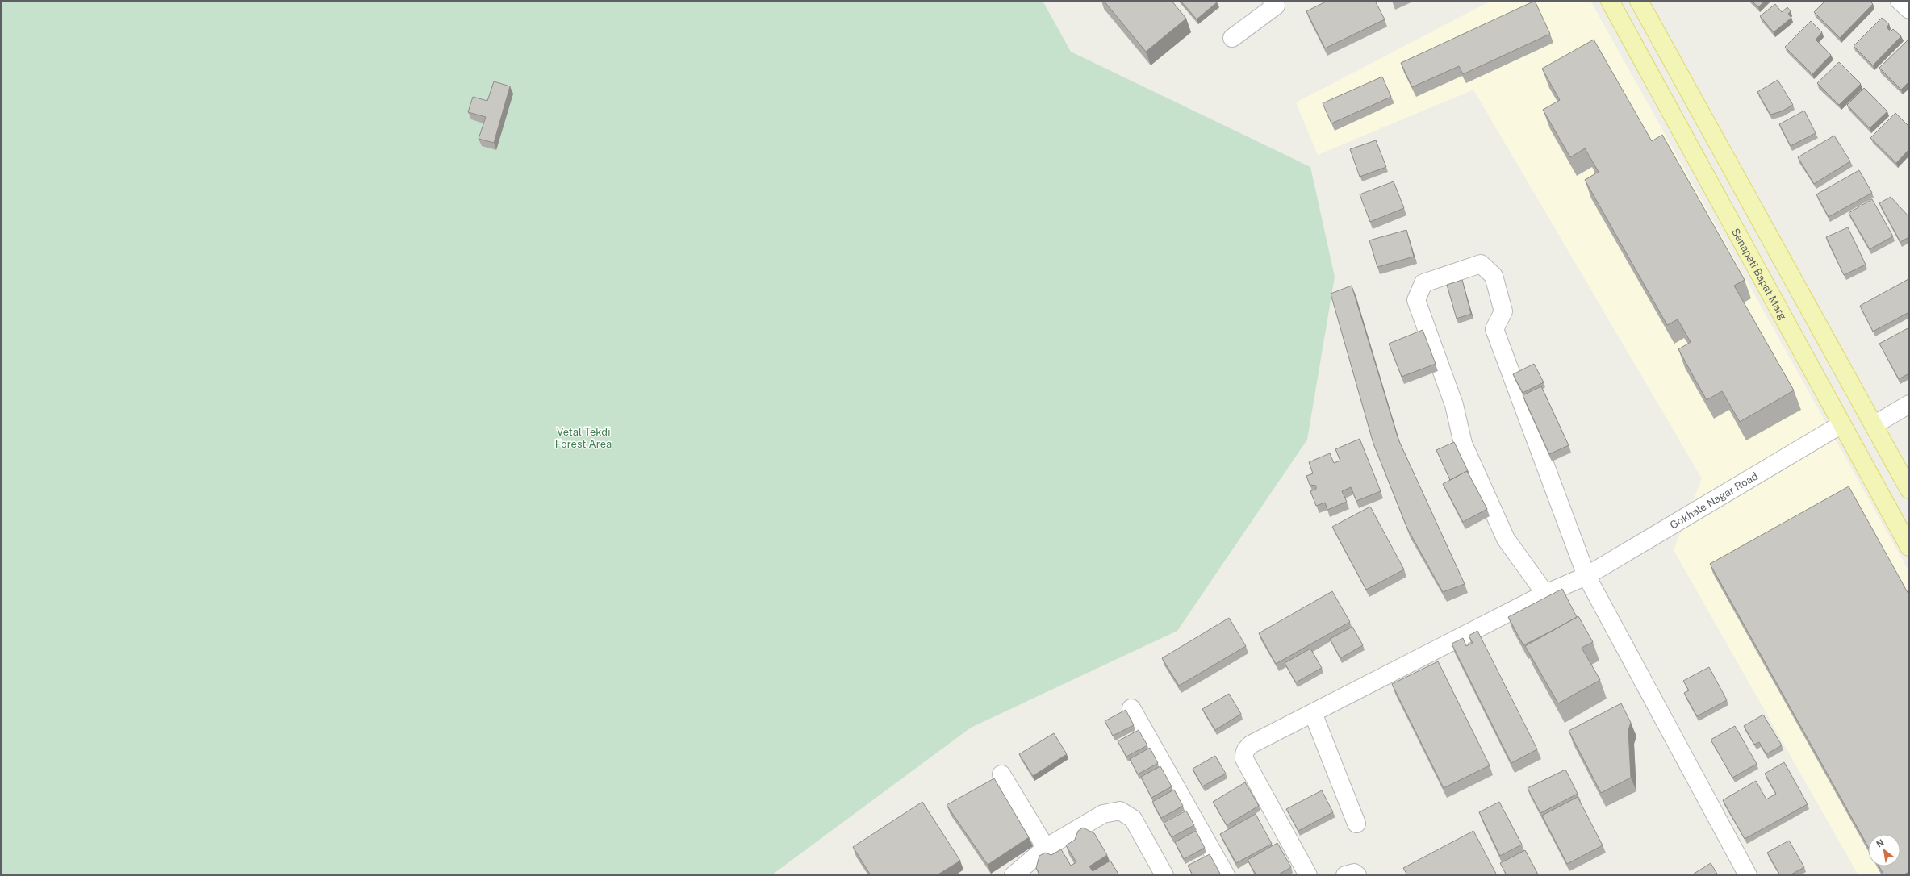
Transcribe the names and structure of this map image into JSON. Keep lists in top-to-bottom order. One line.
{"streets":{"main road":["Senapati Bapat Marg"],"street":["Gokhale Nagar Road"]},"crossings":[["Senapati Bapat Marg","Gokhale Nagar Road"]],"parks":["Vetal Tekdi Forest Area"],"north":"top left"}
